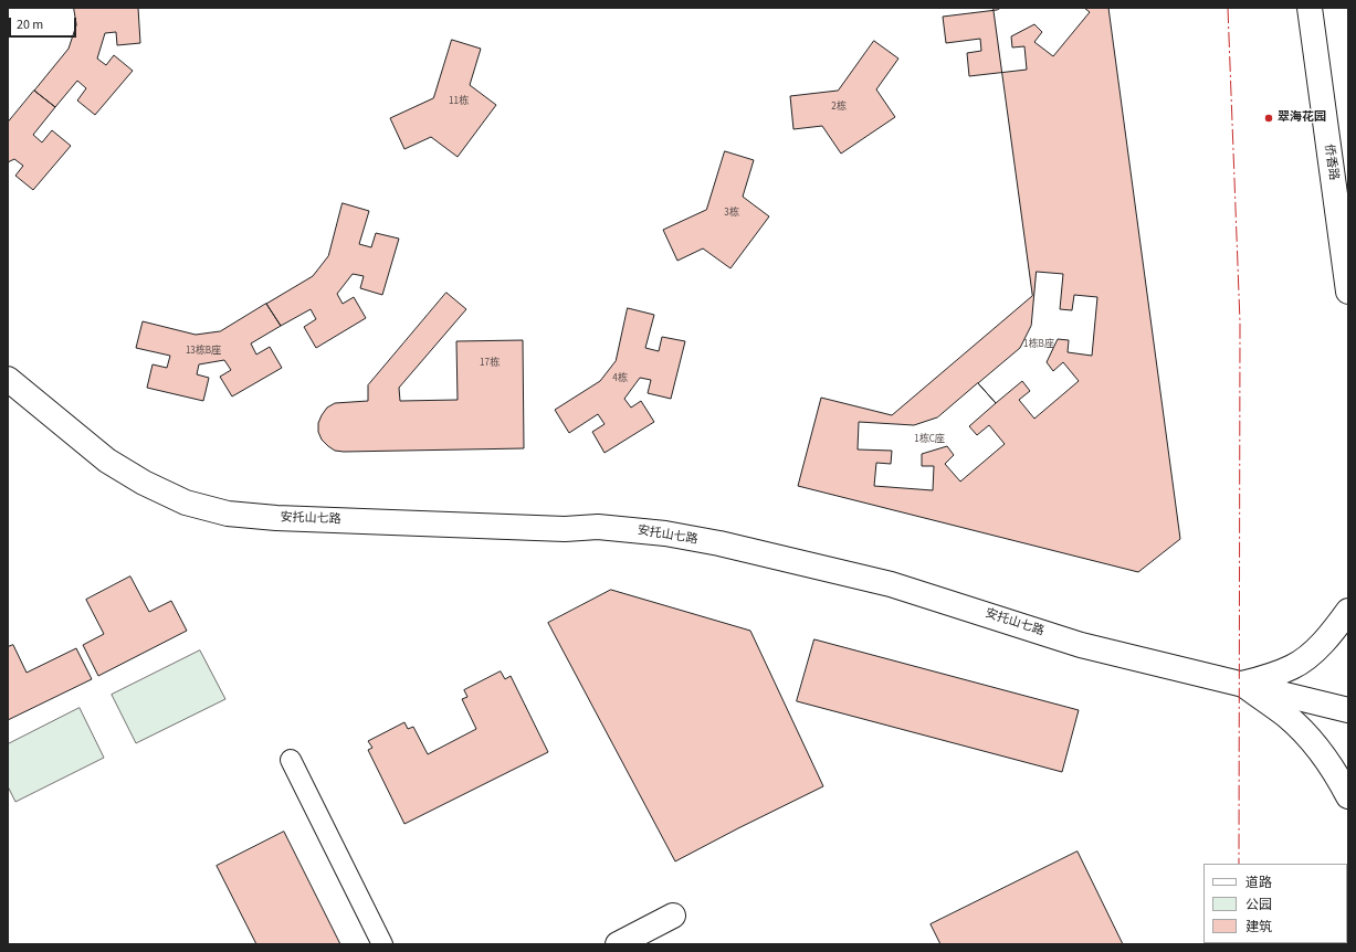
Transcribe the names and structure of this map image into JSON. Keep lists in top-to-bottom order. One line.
{"streets":{"street":["侨香路","安托山七路"]},"places":["翠海花园"],"house_numbers":["11栋","2栋","3栋","1栋B座","13栋B座","17栋","4栋","1栋C座"],"legend":["道路","公园","建筑"],"scale_bar":"20 m"}
